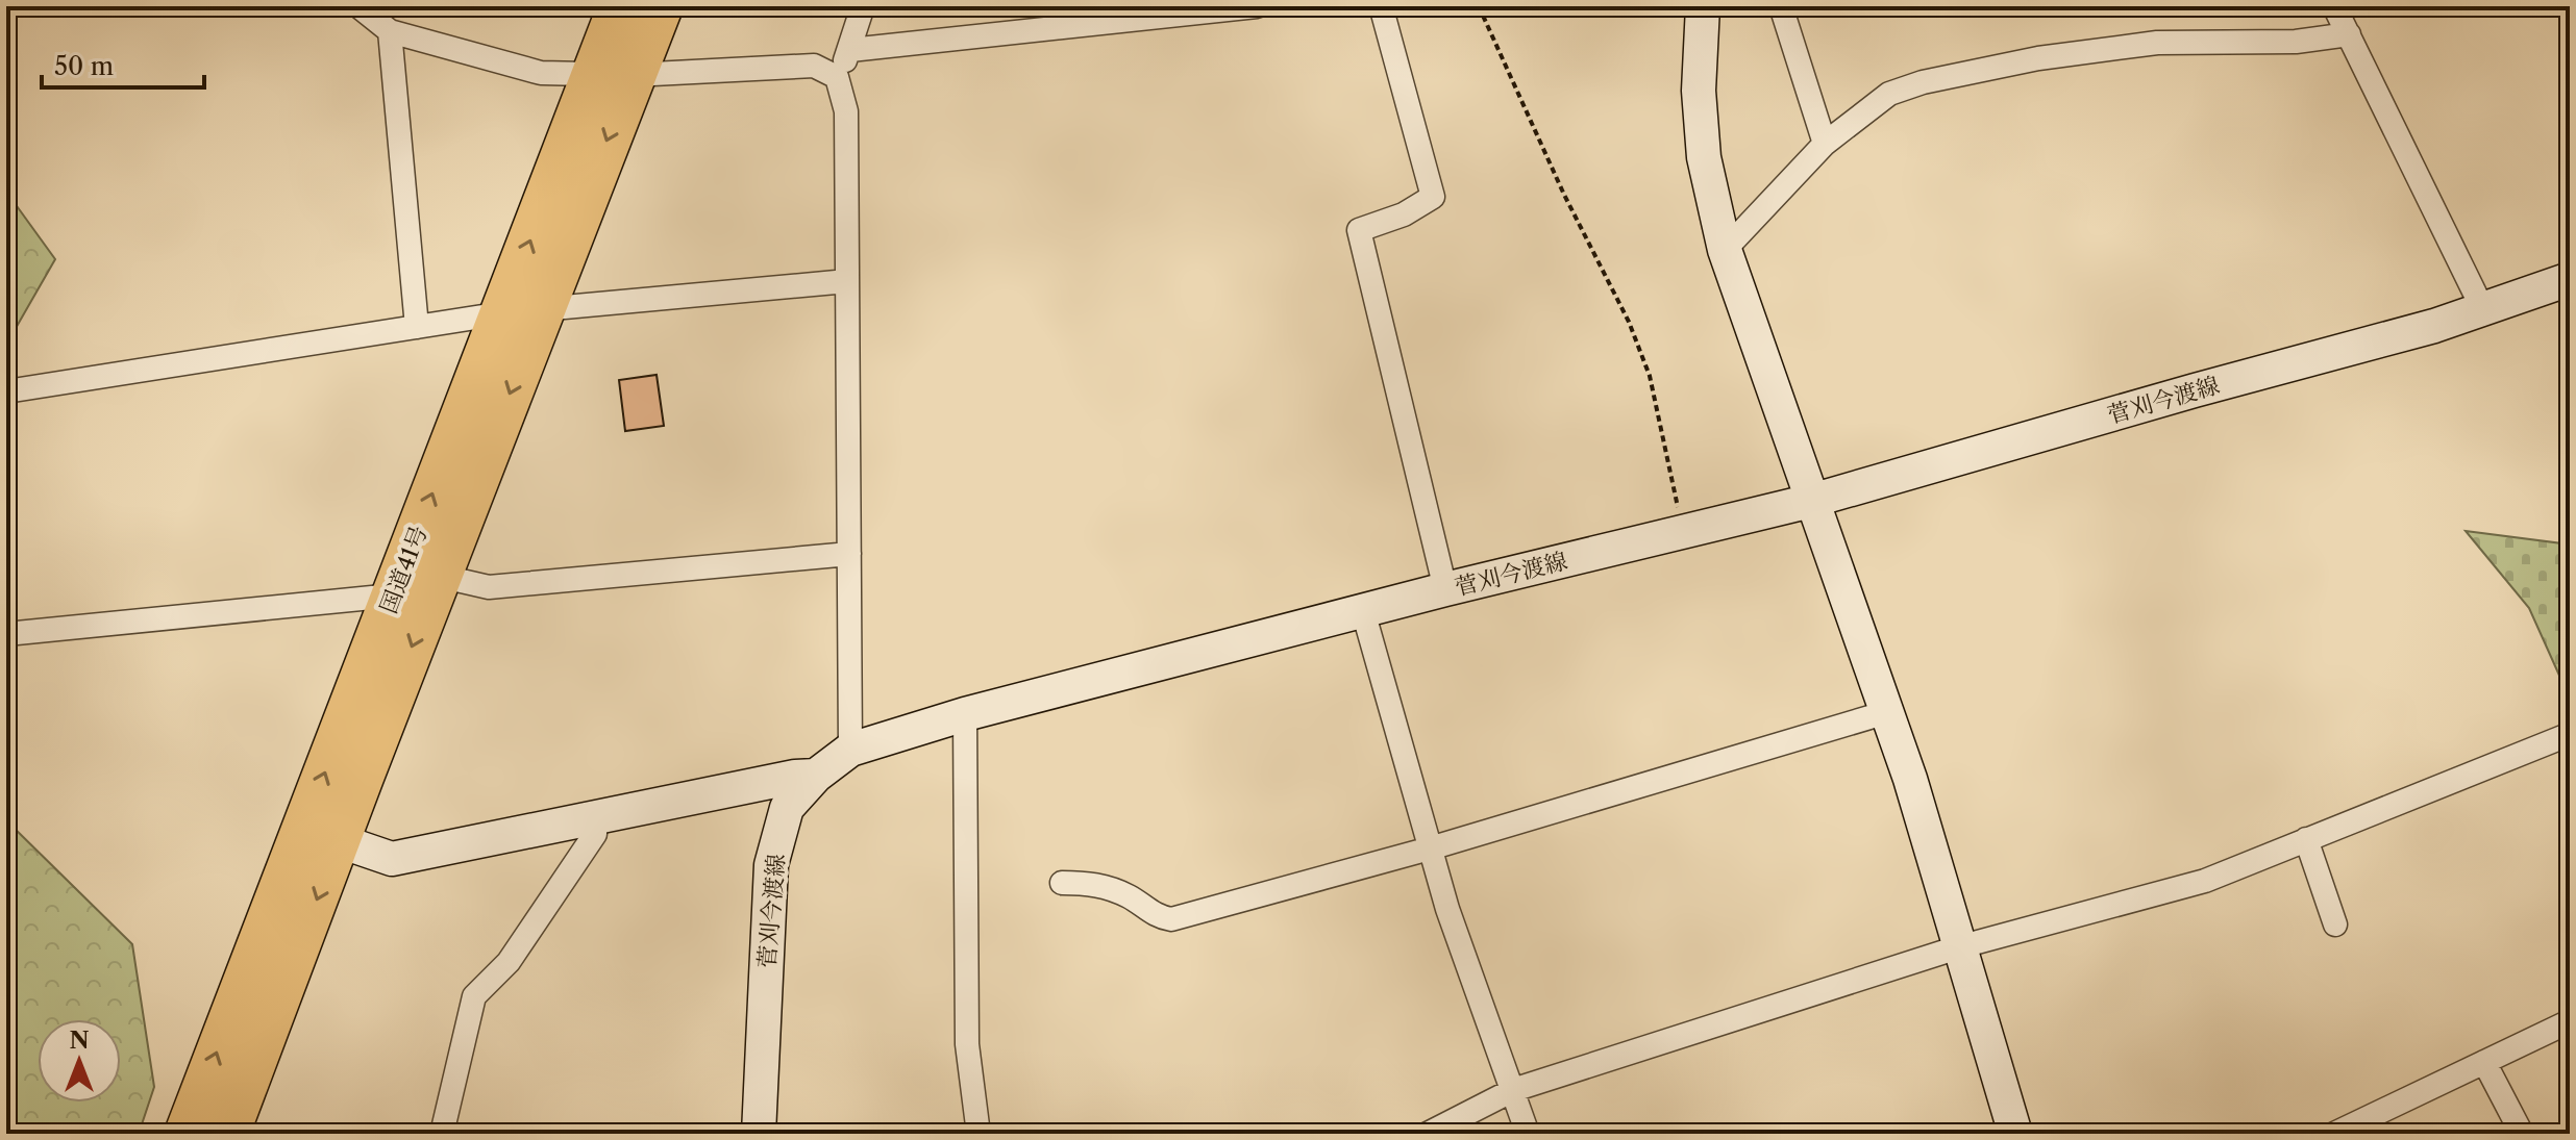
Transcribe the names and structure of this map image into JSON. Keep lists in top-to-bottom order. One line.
{"streets":{"highway":["国道41号"],"main road":["菅刈今渡線"]},"scale_bar":"50 m","north":"top"}
